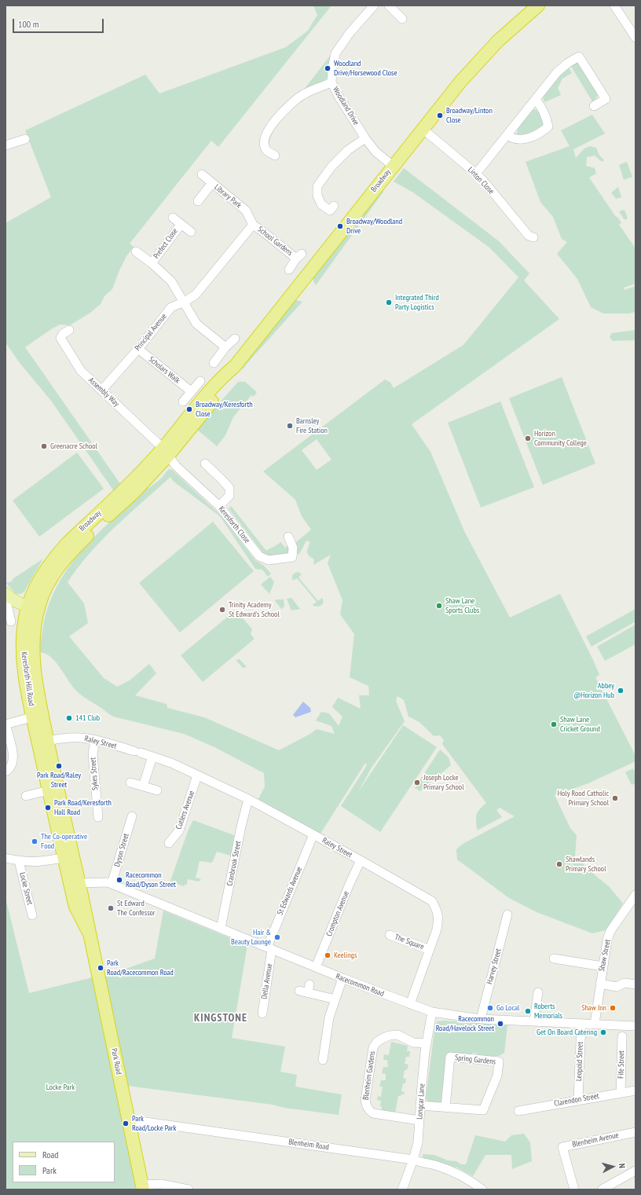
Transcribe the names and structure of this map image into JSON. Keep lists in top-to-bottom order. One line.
{"streets":{"highway":["Broadway","Keresforth Hill Road","Park Road"],"street":["Woodland Drive","Linton Close","Library Park","School Gardens","Prefect Close","Principal Avenue","Scholars Walk","Assembly Way","Keresforth Close","Raley Street","Sykes Street","Cutlers Avenue","Dyson Street","Cranbrook Street","Locke Street","St Edwards Avenue","Crompton Avenue","The Square","Shaw Street","Harvey Street","Della Avenue","Racecommon Road","Spring Gardens","Leopold Street","Fife Street","Blenheim Gardens","Clarendon Street","Longcar Lane","Blenheim Avenue","Blenheim Road"]},"crossings":[["Woodland Drive","Broadway"],["Broadway","Linton Close"],["Broadway","Assembly Way"],["Broadway","Keresforth Close"],["Broadway","Keresforth Hill Road"],["Library Park","School Gardens"],["Library Park","Principal Avenue"],["School Gardens","Principal Avenue"],["Principal Avenue","Scholars Walk"],["Principal Avenue","Assembly Way"],["Assembly Way","Keresforth Close"],["Keresforth Hill Road","Raley Street"],["Keresforth Hill Road","Park Road"],["Raley Street","Sykes Street"],["Raley Street","Cutlers Avenue"],["Raley Street","Cranbrook Street"],["Raley Street","St Edwards Avenue"],["Raley Street","Crompton Avenue"],["Raley Street","The Square"],["Raley Street","Racecommon Road"],["Dyson Street","Racecommon Road"],["Cranbrook Street","Racecommon Road"],["St Edwards Avenue","Della Avenue"],["St Edwards Avenue","Racecommon Road"],["Crompton Avenue","Racecommon Road"],["Shaw Street","Racecommon Road"],["Harvey Street","Racecommon Road"],["Della Avenue","Racecommon Road"],["Racecommon Road","Park Road"],["Racecommon Road","Leopold Street"],["Racecommon Road","Longcar Lane"],["Spring Gardens","Longcar Lane"],["Park Road","Blenheim Road"],["Leopold Street","Clarendon Street"],["Fife Street","Clarendon Street"],["Blenheim Gardens","Longcar Lane"],["Longcar Lane","Blenheim Road"]],"districts":["KINGSTONE"],"parks":["Locke Park"],"places":["Woodland Drive/Horsewood Close","Broadway/Linton Close","Broadway/Woodland Drive","Integrated Third Party Logistics","Broadway/Keresforth Close","Barnsley Fire Station","Horizon Community College","Greenacre School","Shaw Lane Sports Clubs","Trinity Academy St Edward's School","Abbey @Horizon Hub","141 Club","Shaw Lane Cricket Ground","Park Road/Raley Street","Joseph Locke Primary School","Holy Rood Catholic Primary School","Park Road/Keresforth Hall Road","The Co-operative Food","Shawlands Primary School","Racecommon Road/Dyson Street","St Edward The Confessor","Hair & Beauty Lounge","Keelings","Park Road/Racecommon Road","Go Local","Shaw Inn","Roberts Memorials","Racecommon Road/Havelock Street","Get On Board Catering","Park Road/Locke Park"],"legend":["Road","Park"],"scale_bar":"100 m","north":"right"}
